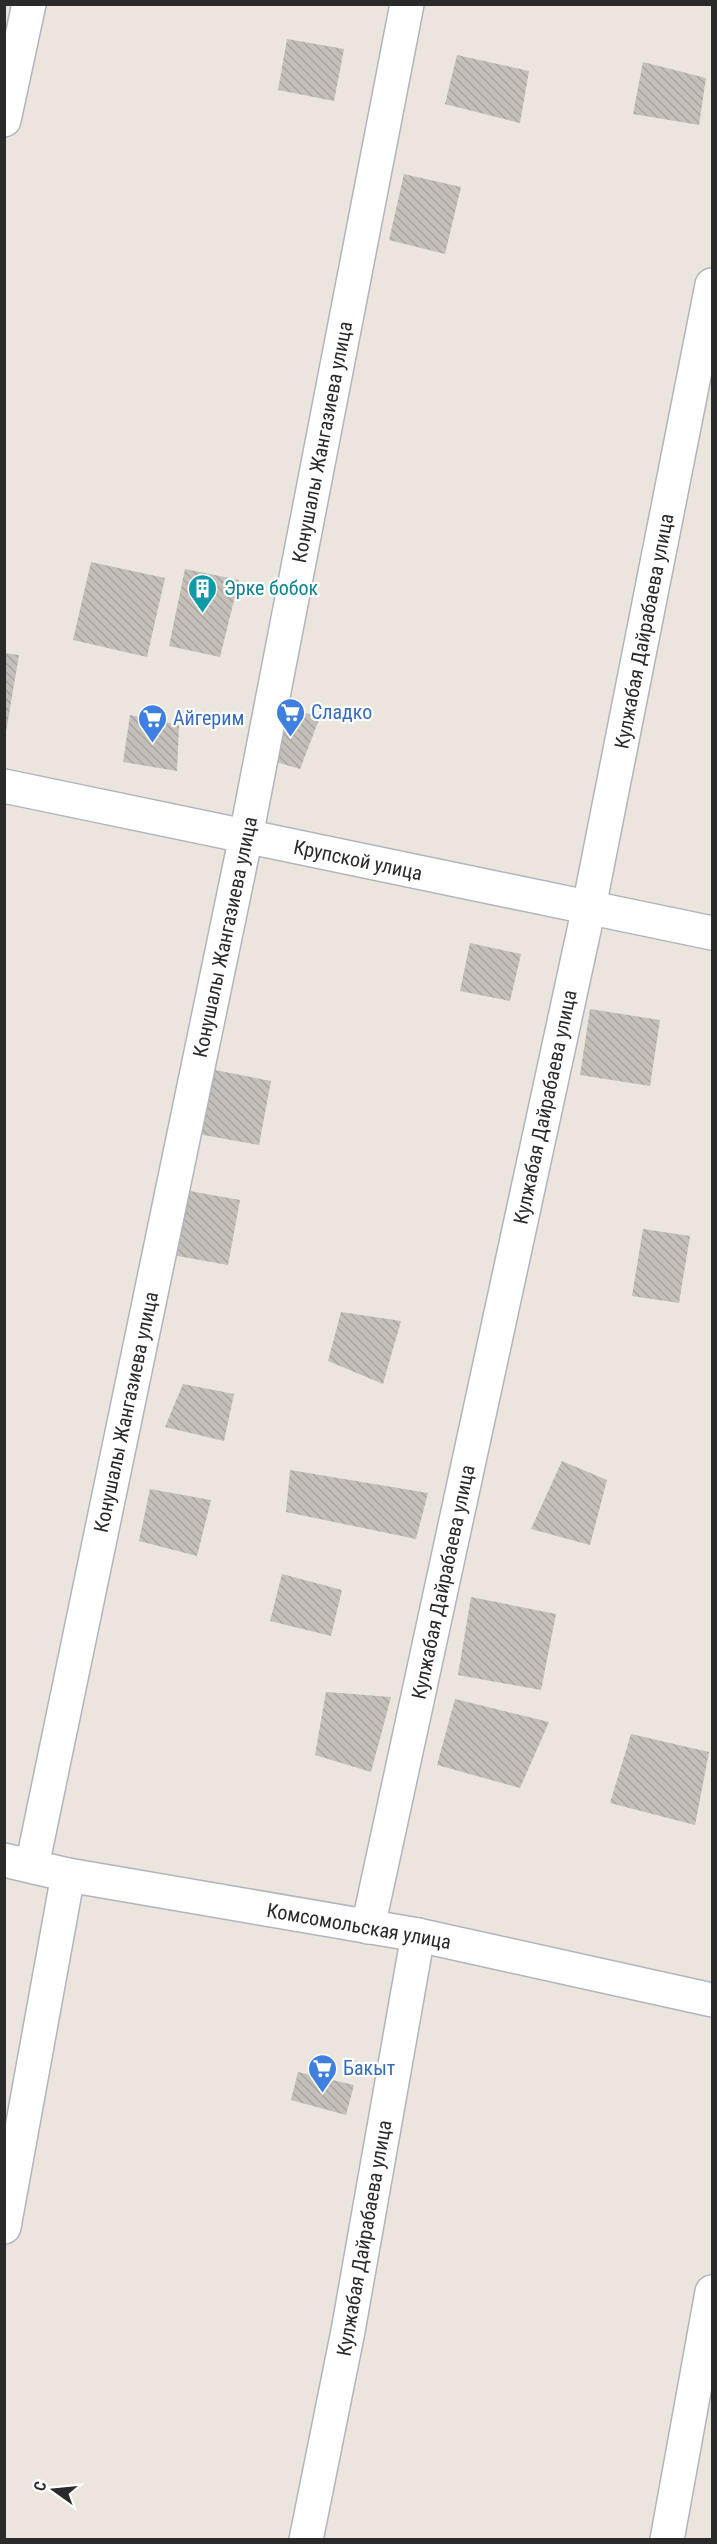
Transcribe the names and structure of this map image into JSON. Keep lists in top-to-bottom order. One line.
{"streets":{"street":["Конушалы Жангазиева улица","Кулжабая Дайрабаева улица","Крупской улица","Комсомольская улица"]},"crossings":[["Конушалы Жангазиева улица","Крупской улица"],["Конушалы Жангазиева улица","Комсомольская улица"],["Кулжабая Дайрабаева улица","Крупской улица"],["Кулжабая Дайрабаева улица","Комсомольская улица"]],"places":{"building":["Эрке бобок"],"supermarket":["Сладко","Айгерим","Бакыт"]},"north":"left"}
